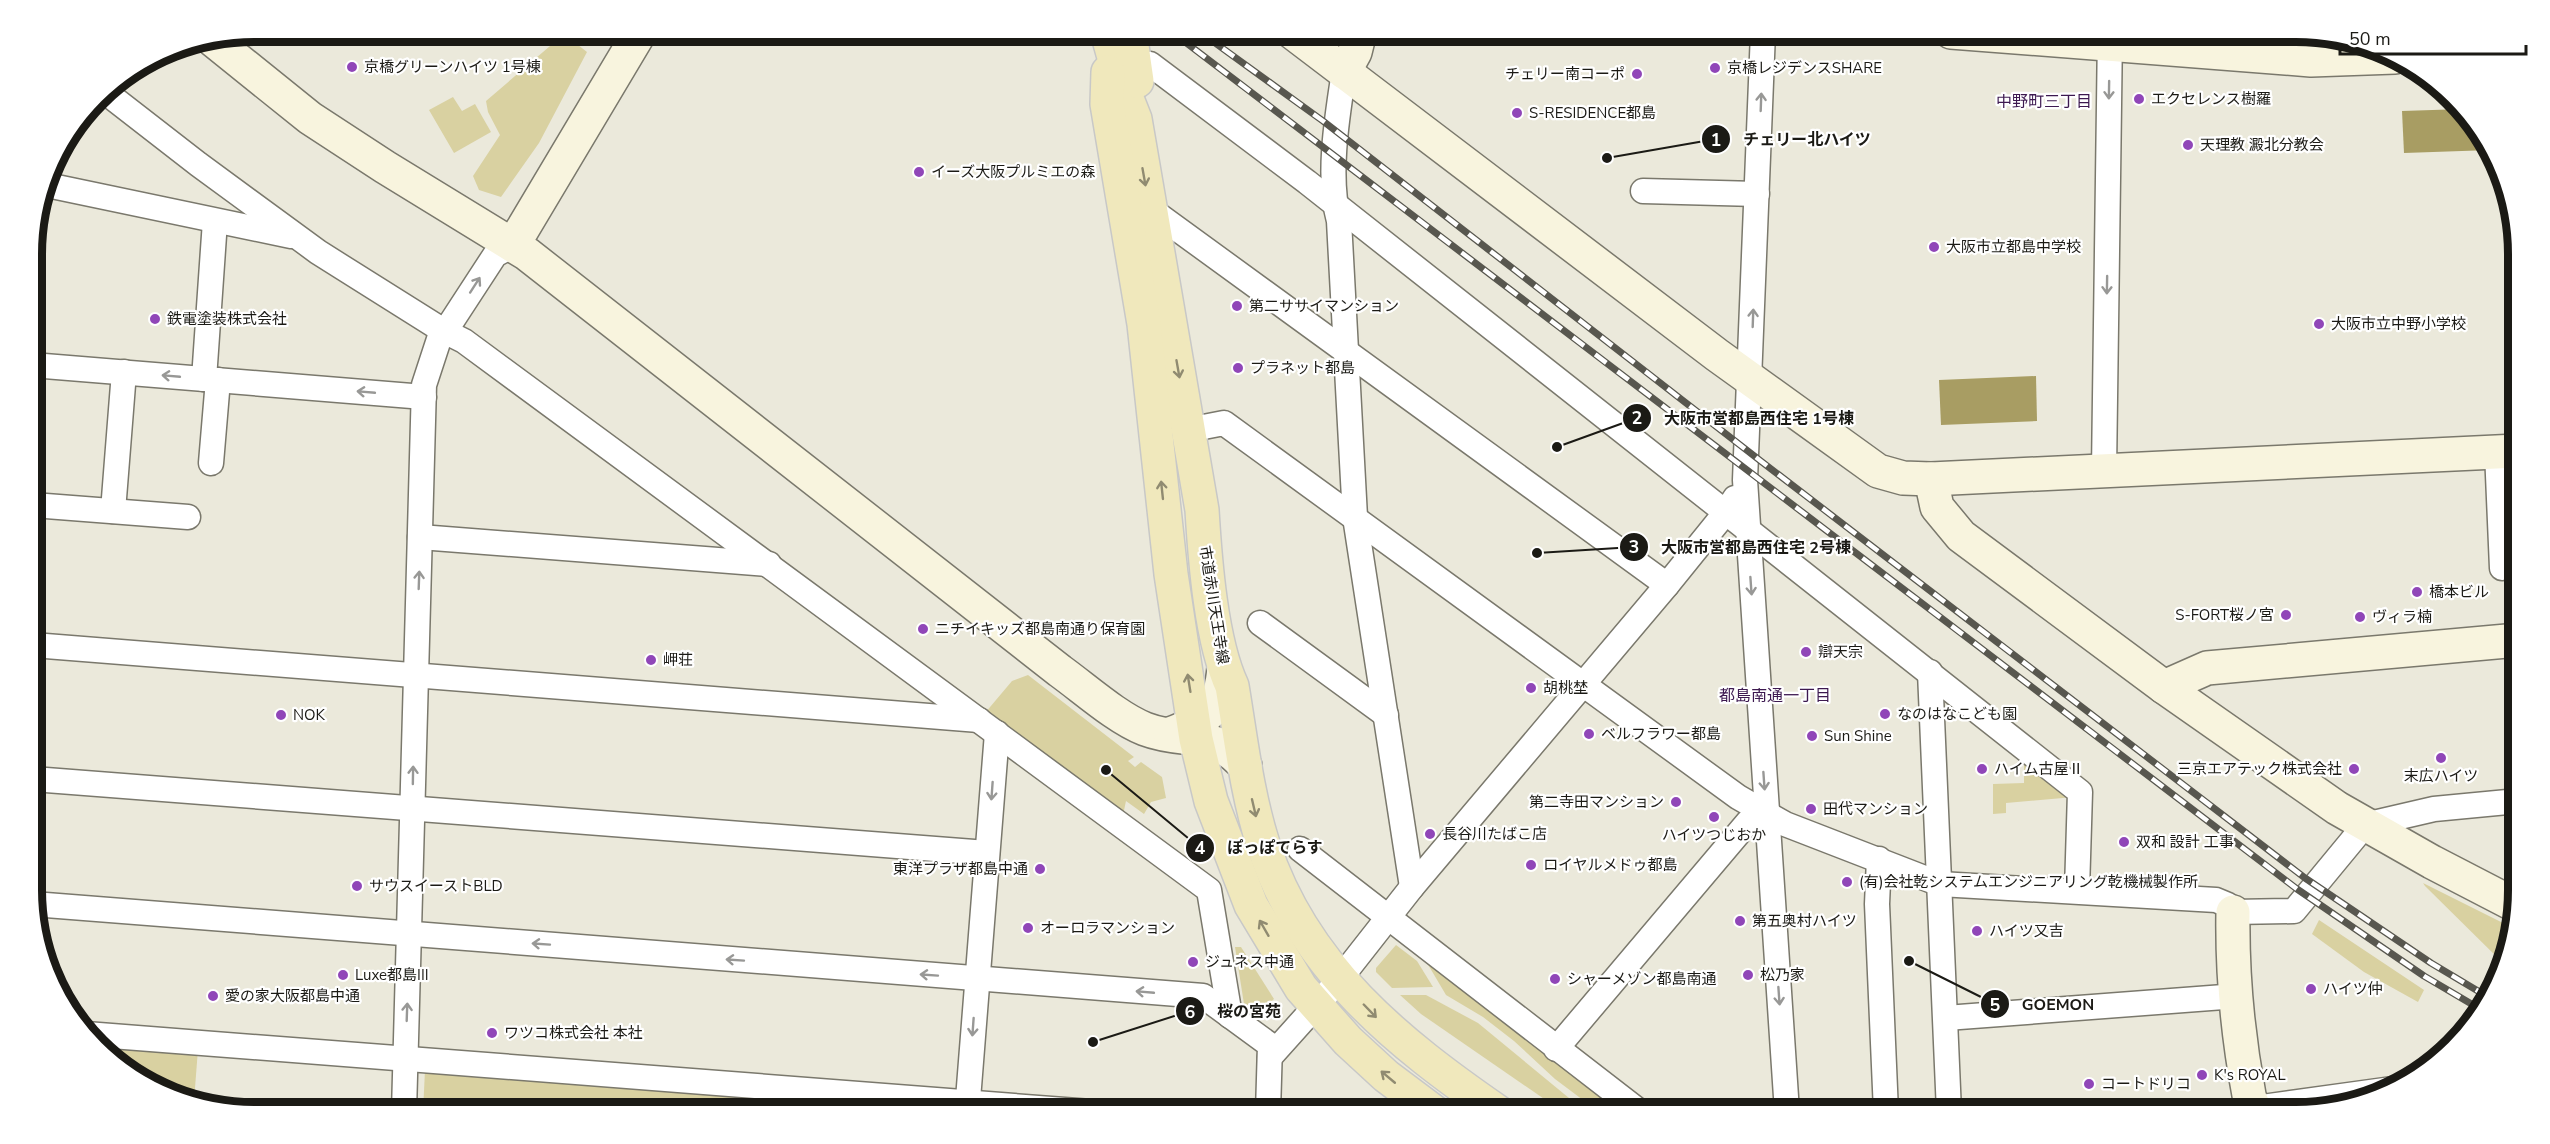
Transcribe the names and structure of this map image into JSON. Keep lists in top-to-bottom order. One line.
{"streets":{"main road":["市道赤川天王寺線"]},"districts":["中野町三丁目","都島南通一丁目"],"places":["京橋グリーンハイツ 1号棟","京橋レジデンスSHARE","チェリー南コーポ","エクセレンス樹羅","S-RESIDENCE都島","天理教 澱北分教会","チェリー北ハイツ","イーズ大阪プルミエの森","大阪市立都島中学校","第二ササイマンション","鉄電塗装株式会社","大阪市立中野小学校","プラネット都島","大阪市営都島西住宅 1号棟","大阪市営都島西住宅 2号棟","橋本ビル","S-FORT桜ノ宮","ヴィラ楠","ニチイキッズ都島南通り保育園","辯天宗","岬荘","胡桃埜","なのはなこども園","NOK","ベルフラワー都島","Sun Shine","末広ハイツ","ハイム古屋Ⅱ","三京エアテック株式会社","ぽっぽてらす","第二寺田マンション","田代マンション","ハイツつじおか","長谷川たばこ店","双和 設計 工事","ロイヤルメドゥ都島","東洋プラザ都島中通","(有)会社乾システムエンジニアリング乾機械製作所","サウスイーストBLD","第五奥村ハイツ","オーロラマンション","ハイツ又吉","GOEMON","ジュネス中通","Luxe都島III","松乃家","シャーメゾン都島南通","ハイツ仲","愛の家大阪都島中通","ワツコ株式会社 本社","桜の宮苑","K's ROYAL","コートドリコ"],"scale_bar":"50 m"}
